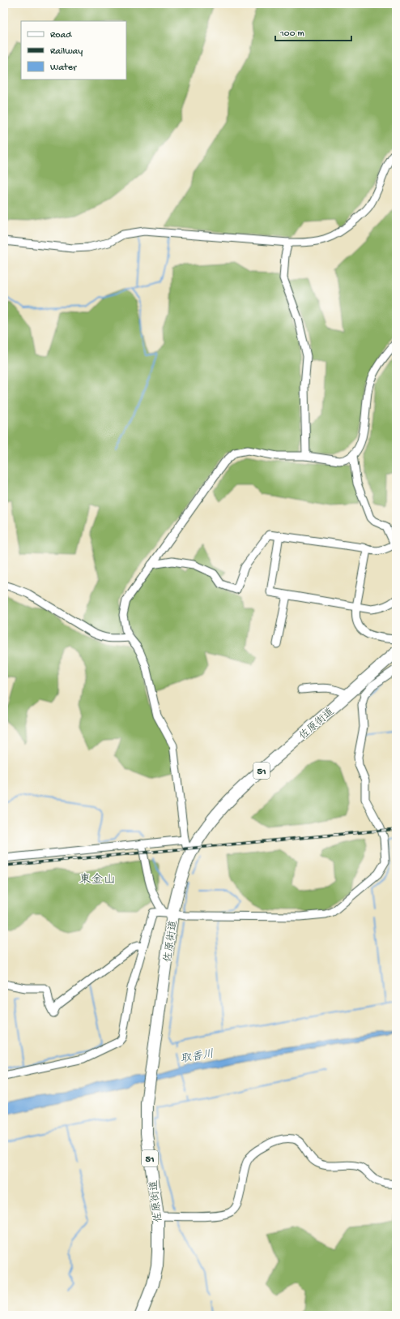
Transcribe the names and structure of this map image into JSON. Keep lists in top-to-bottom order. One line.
{"streets":{"highway":["佐原街道","51"]},"districts":["東金山"],"water":["取香川"],"legend":["Road","Railway","Water"],"scale_bar":"100 m"}
